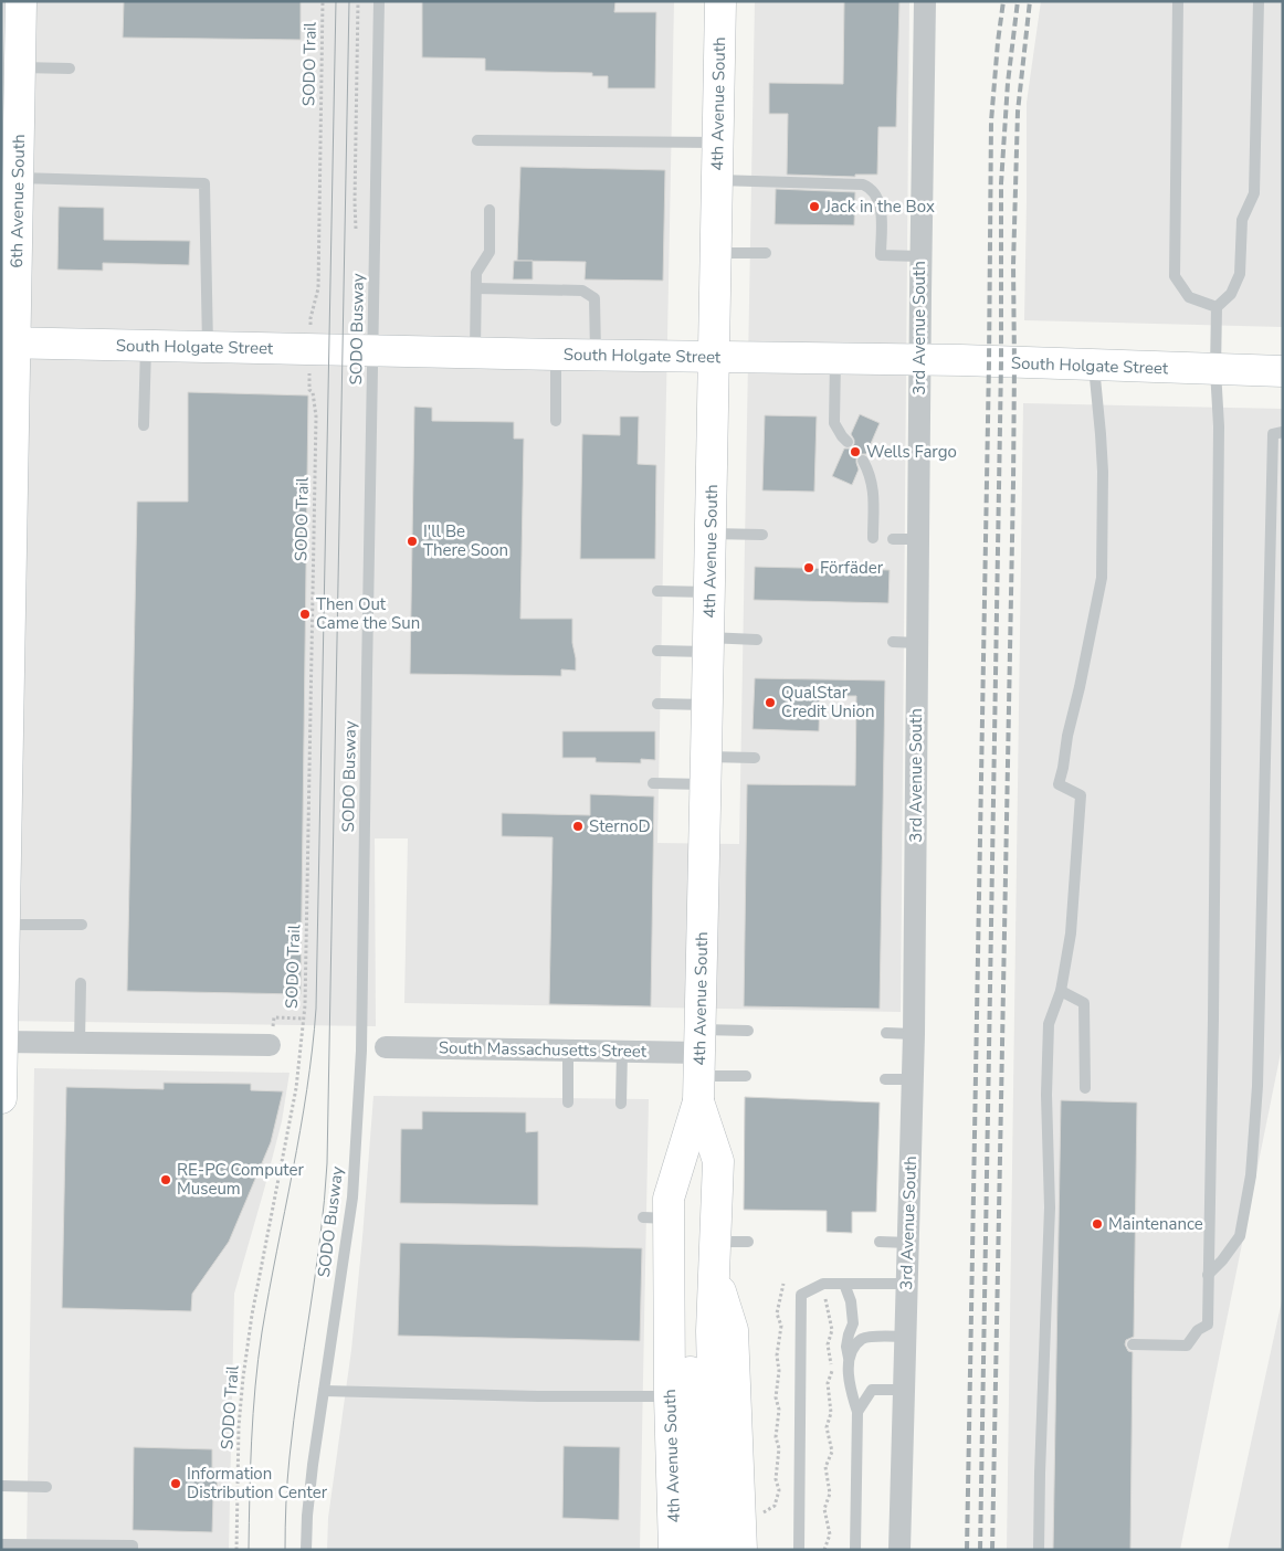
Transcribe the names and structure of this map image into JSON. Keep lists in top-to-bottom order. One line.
{"streets":{"main road":["4th Avenue South","6th Avenue South","South Holgate Street"],"street":["3rd Avenue South","South Massachusetts Street"],"lane":["SODO Busway"],"path":["SODO Trail"]},"crossings":[["4th Avenue South","South Holgate Street"],["4th Avenue South","South Massachusetts Street"],["6th Avenue South","South Holgate Street"],["3rd Avenue South","South Holgate Street"],["SODO Busway","South Holgate Street"]],"places":["Jack in the Box","Wells Fargo","I'll Be There Soon","Förfäder","Then Out Came the Sun","QualStar Credit Union","SternoD","RE-PC Computer Museum","Maintenance","Information Distribution Center"]}
